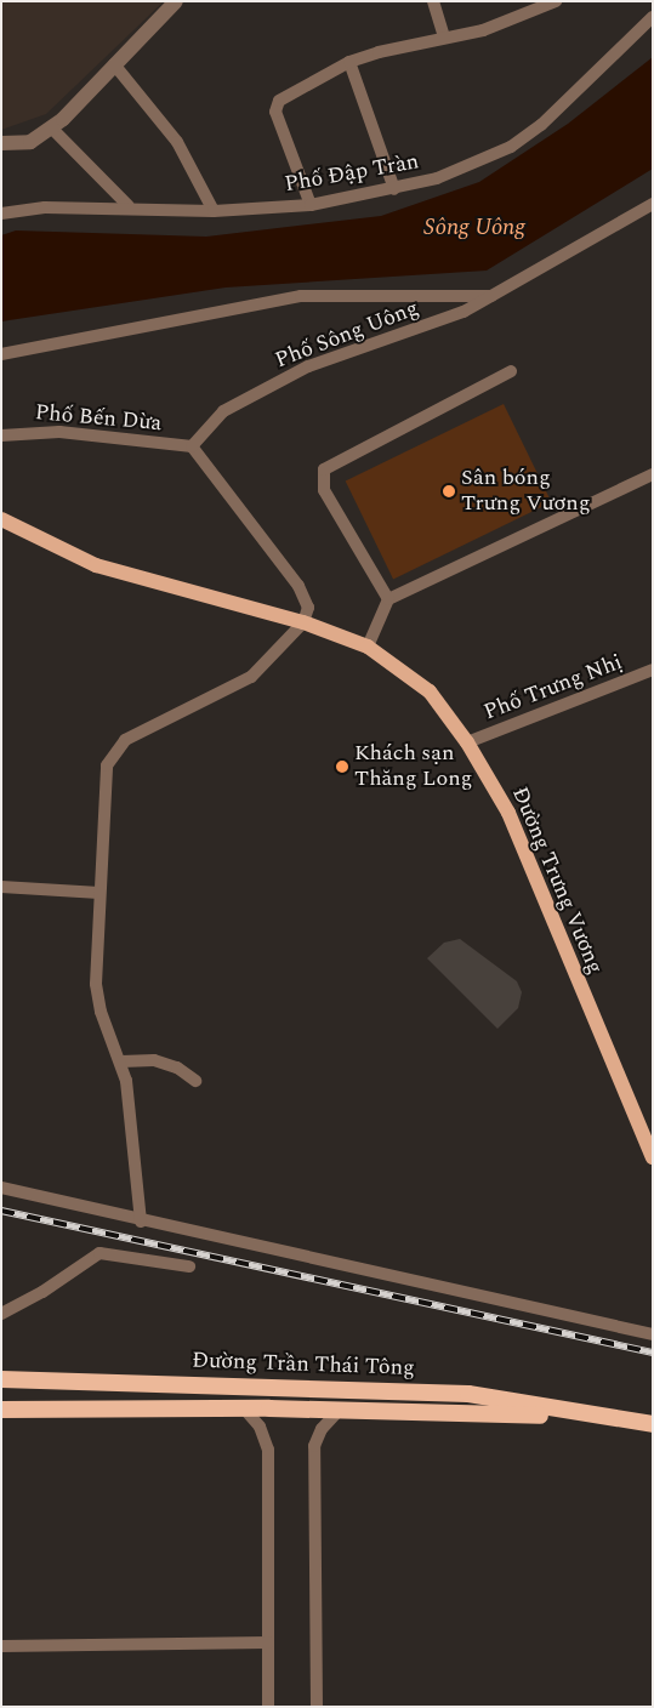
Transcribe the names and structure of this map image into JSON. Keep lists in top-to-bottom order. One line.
{"streets":{"highway":["Đường Trần Thái Tông"],"main road":["Đường Trưng Vương"],"street":["Phố Đập Tràn","Phố Sông Uông","Phố Bến Dừa","Phố Trưng Nhị"]},"crossings":[["Phố Sông Uông","Phố Bến Dừa"],["Phố Trưng Nhị","Đường Trưng Vương"]],"water":["Sông Uông"],"places":["Sân bóng Trưng Vương","Khách sạn Thăng Long"]}
